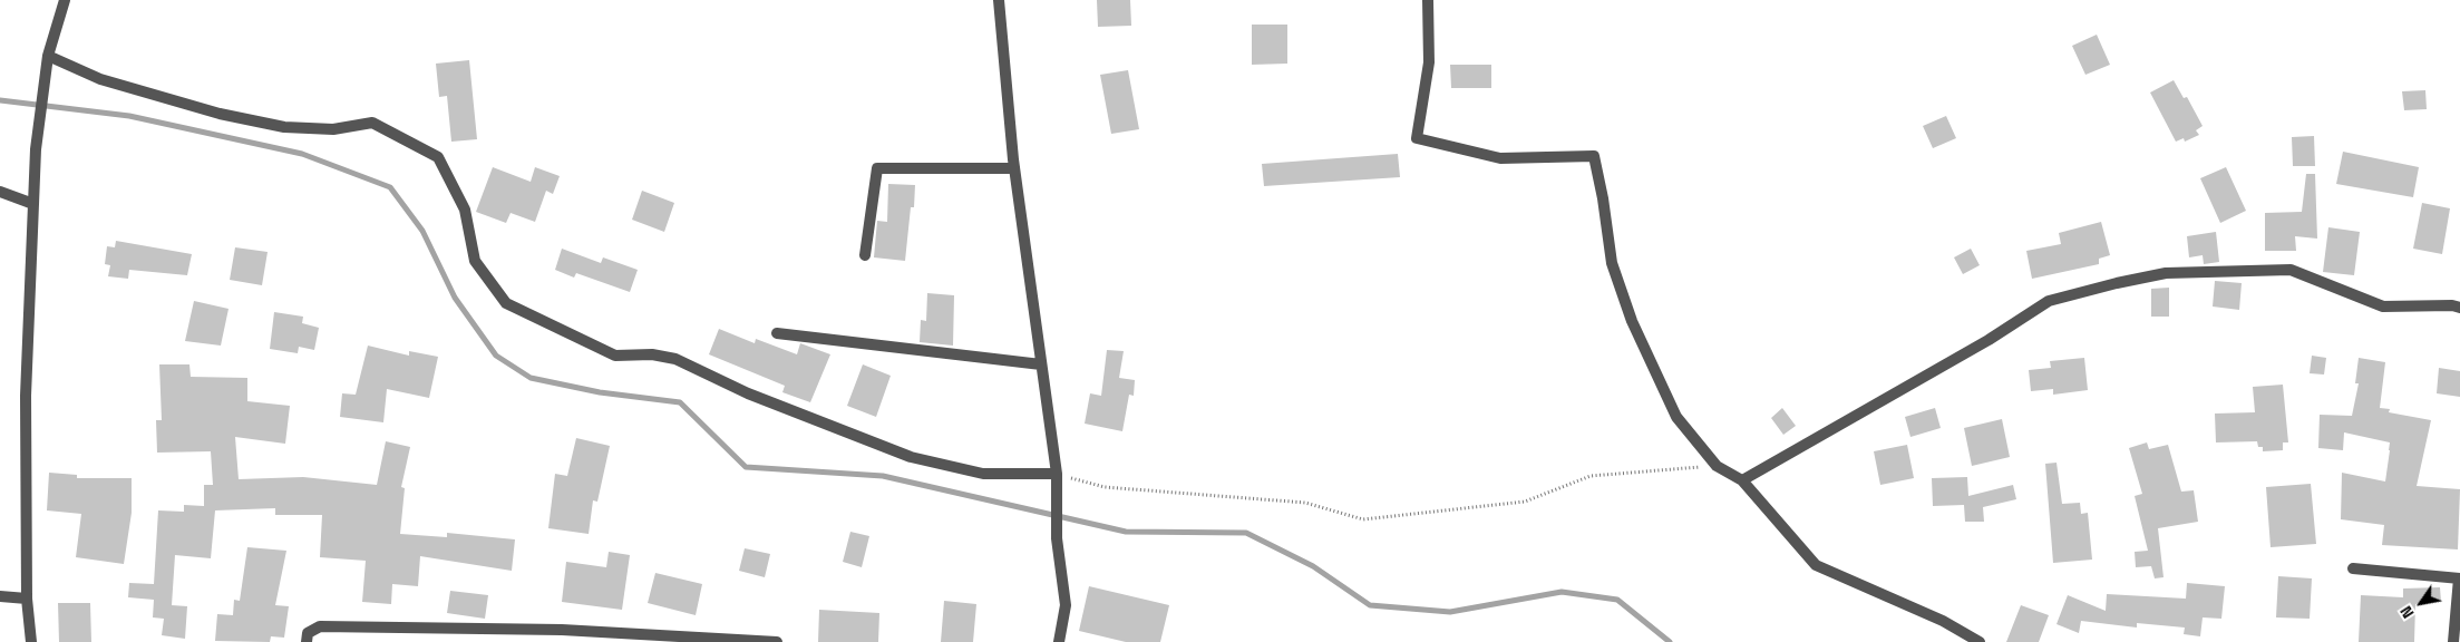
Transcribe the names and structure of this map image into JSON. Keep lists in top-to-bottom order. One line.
{"north":"bottom left"}
